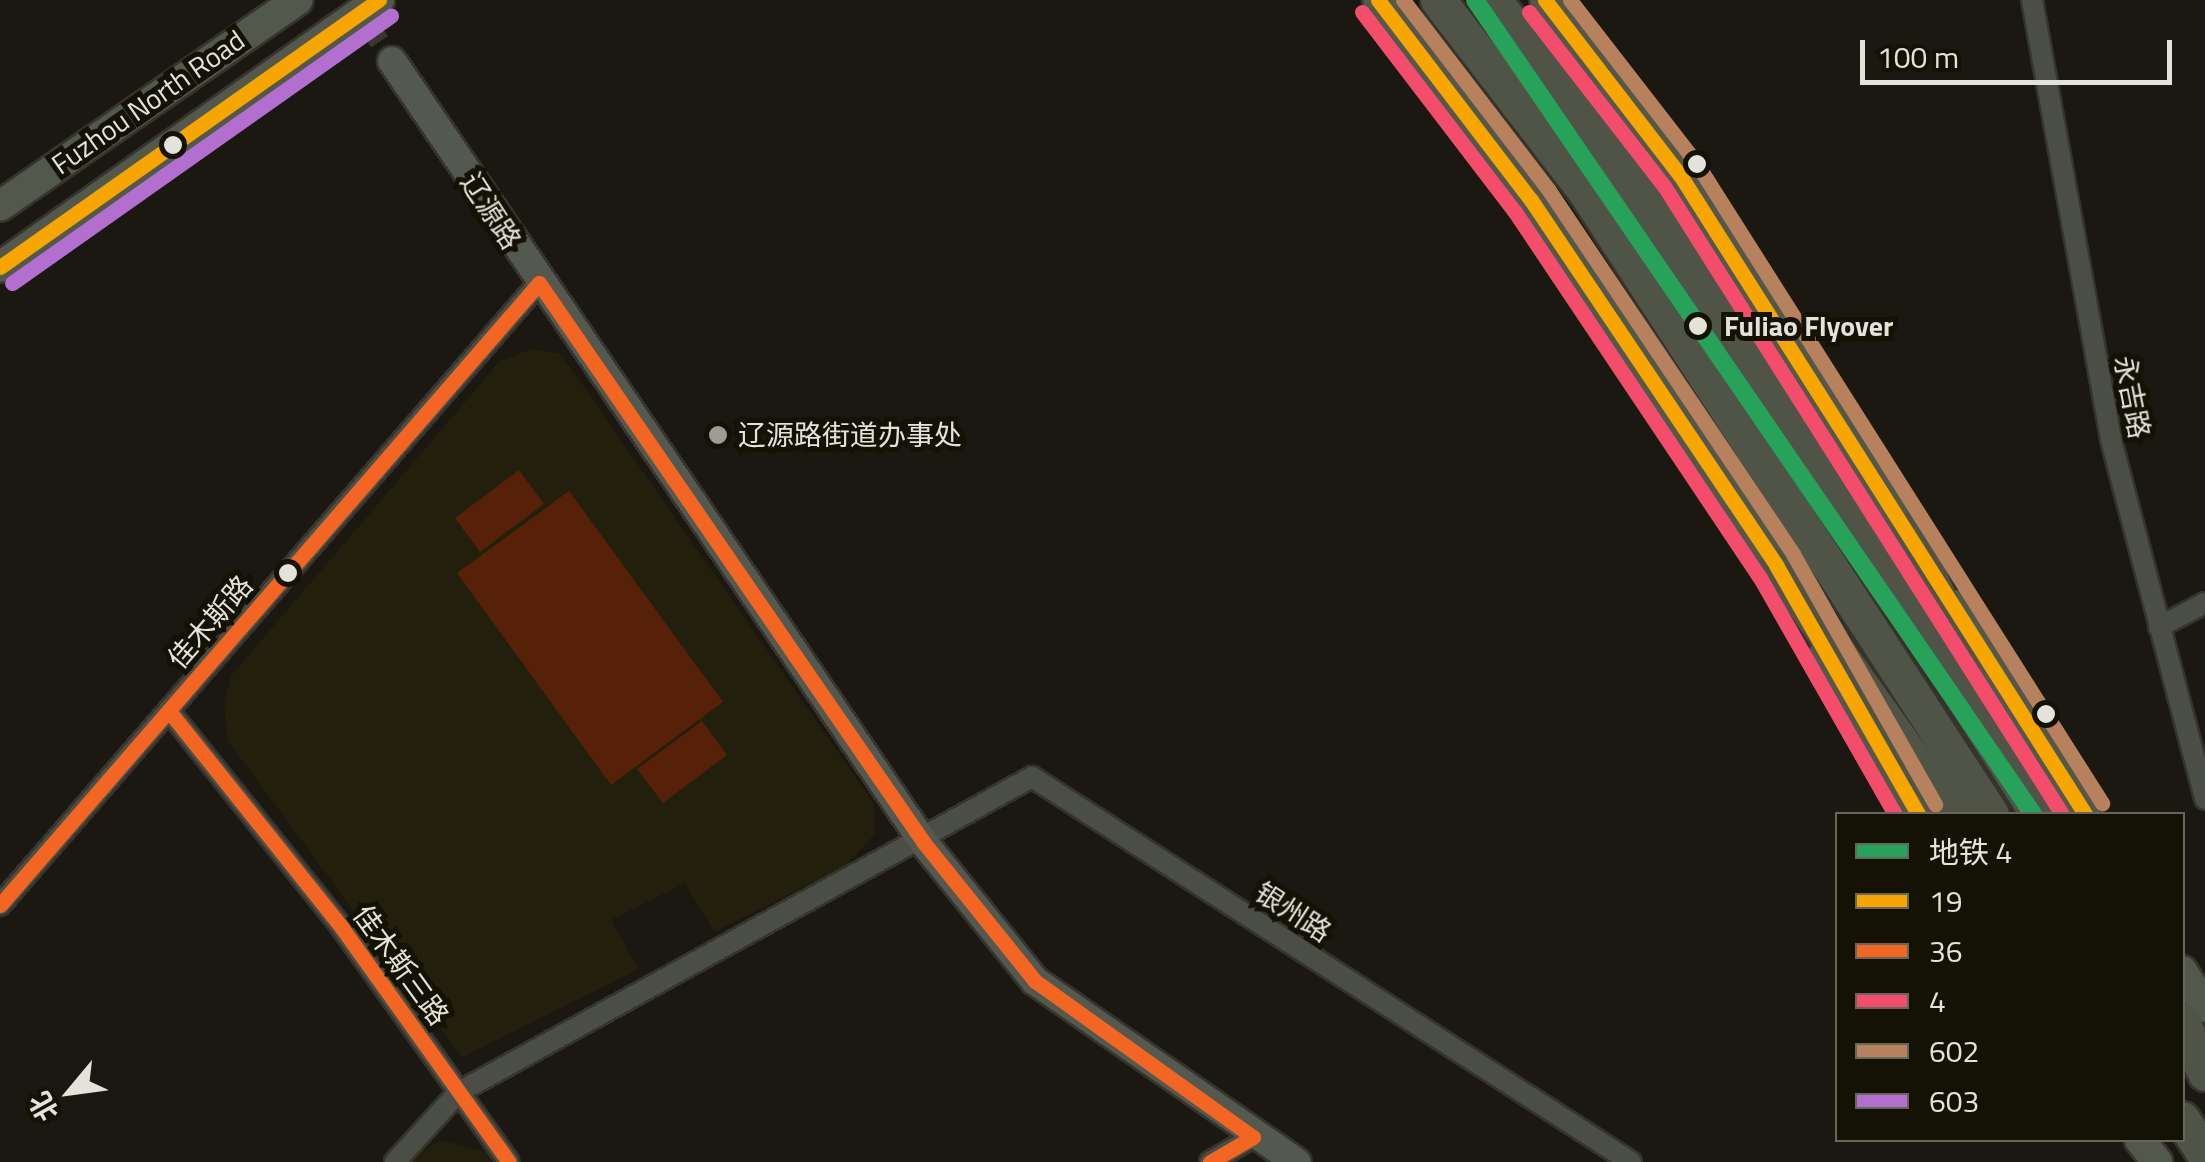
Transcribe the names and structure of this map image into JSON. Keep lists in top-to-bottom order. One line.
{"streets":{"main road":["Fuzhou North Road"],"street":["辽源路","永吉路","佳木斯路","银州路","佳木斯三路"]},"crossings":[["辽源路","佳木斯路"],["辽源路","银州路"],["佳木斯路","佳木斯三路"]],"places":["Fuliao Flyover","辽源路街道办事处"],"lines":["metro line 4","transit line 19","transit line 602","transit line 4","transit line 603","transit line 36"],"legend":["地铁 4","19","36","4","602","603"],"scale_bar":"100 m","north":"bottom left"}
